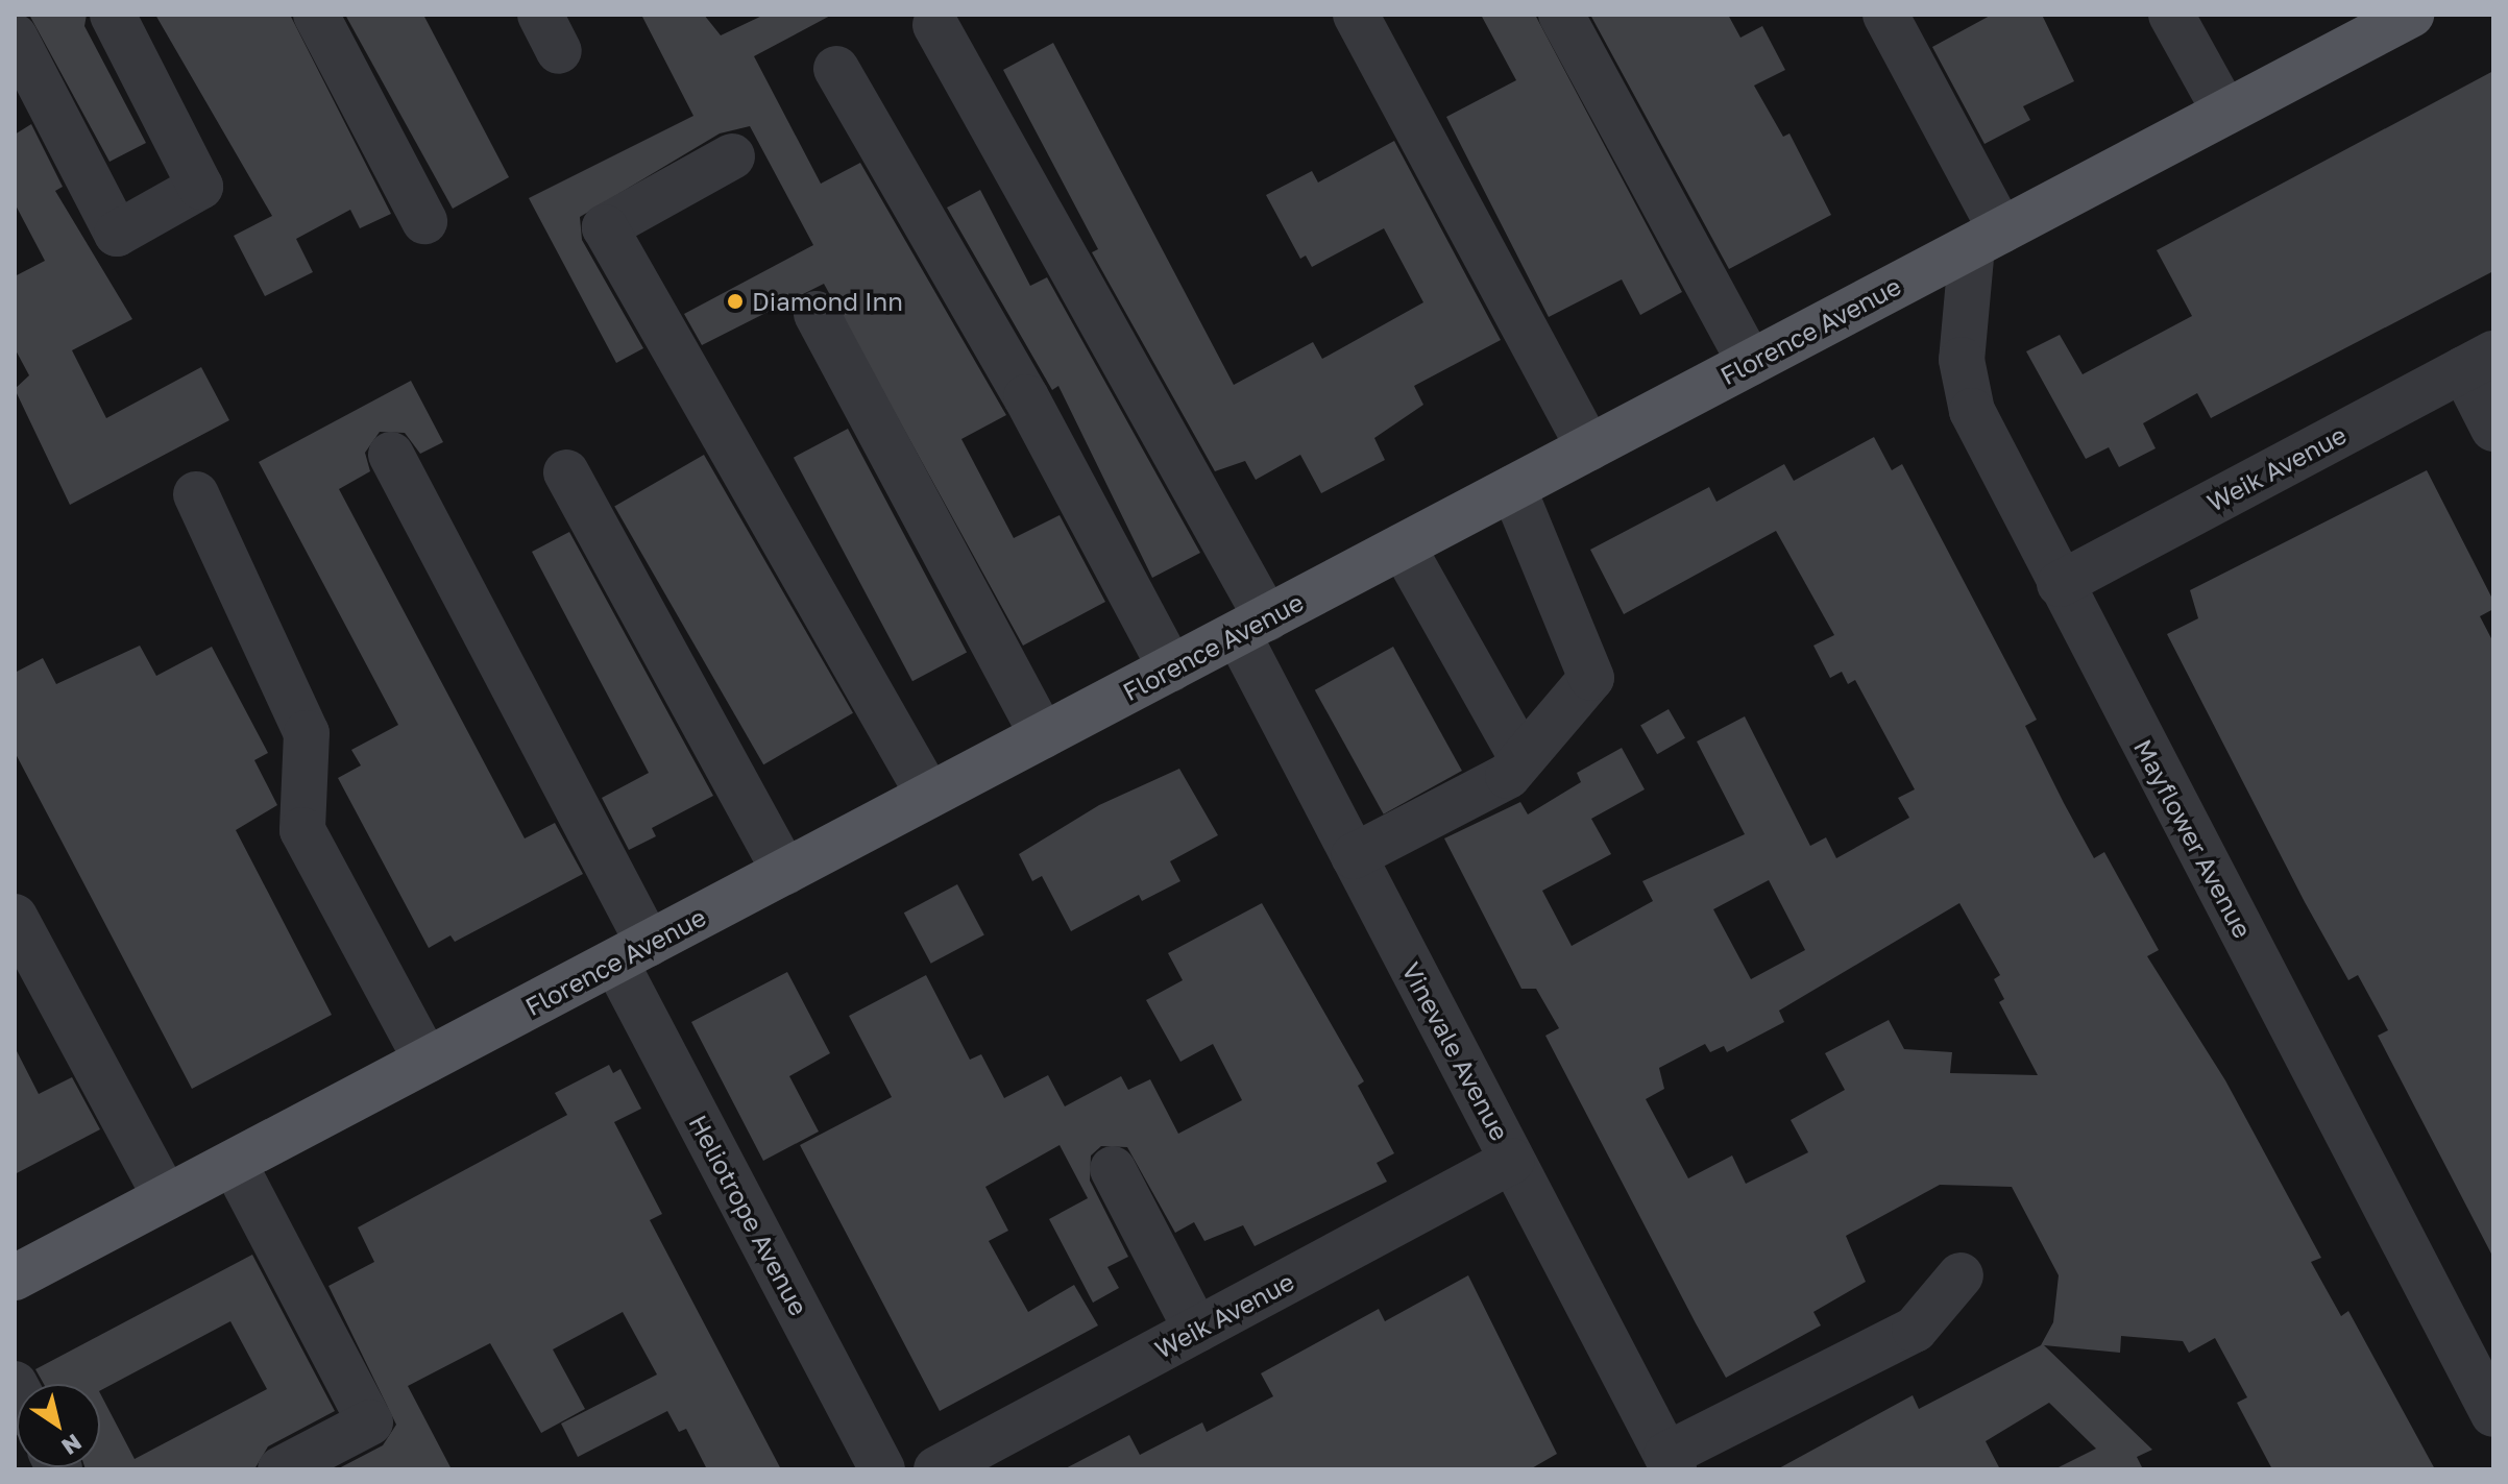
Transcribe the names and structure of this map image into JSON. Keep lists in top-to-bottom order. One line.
{"streets":{"main road":["Florence Avenue"],"street":["Weik Avenue","Mayflower Avenue","Vinevale Avenue","Heliotrope Avenue"]},"crossings":[["Florence Avenue","Mayflower Avenue"],["Florence Avenue","Vinevale Avenue"],["Florence Avenue","Heliotrope Avenue"],["Weik Avenue","Mayflower Avenue"],["Weik Avenue","Vinevale Avenue"]],"places":["Diamond Inn"],"north":"bottom right"}
